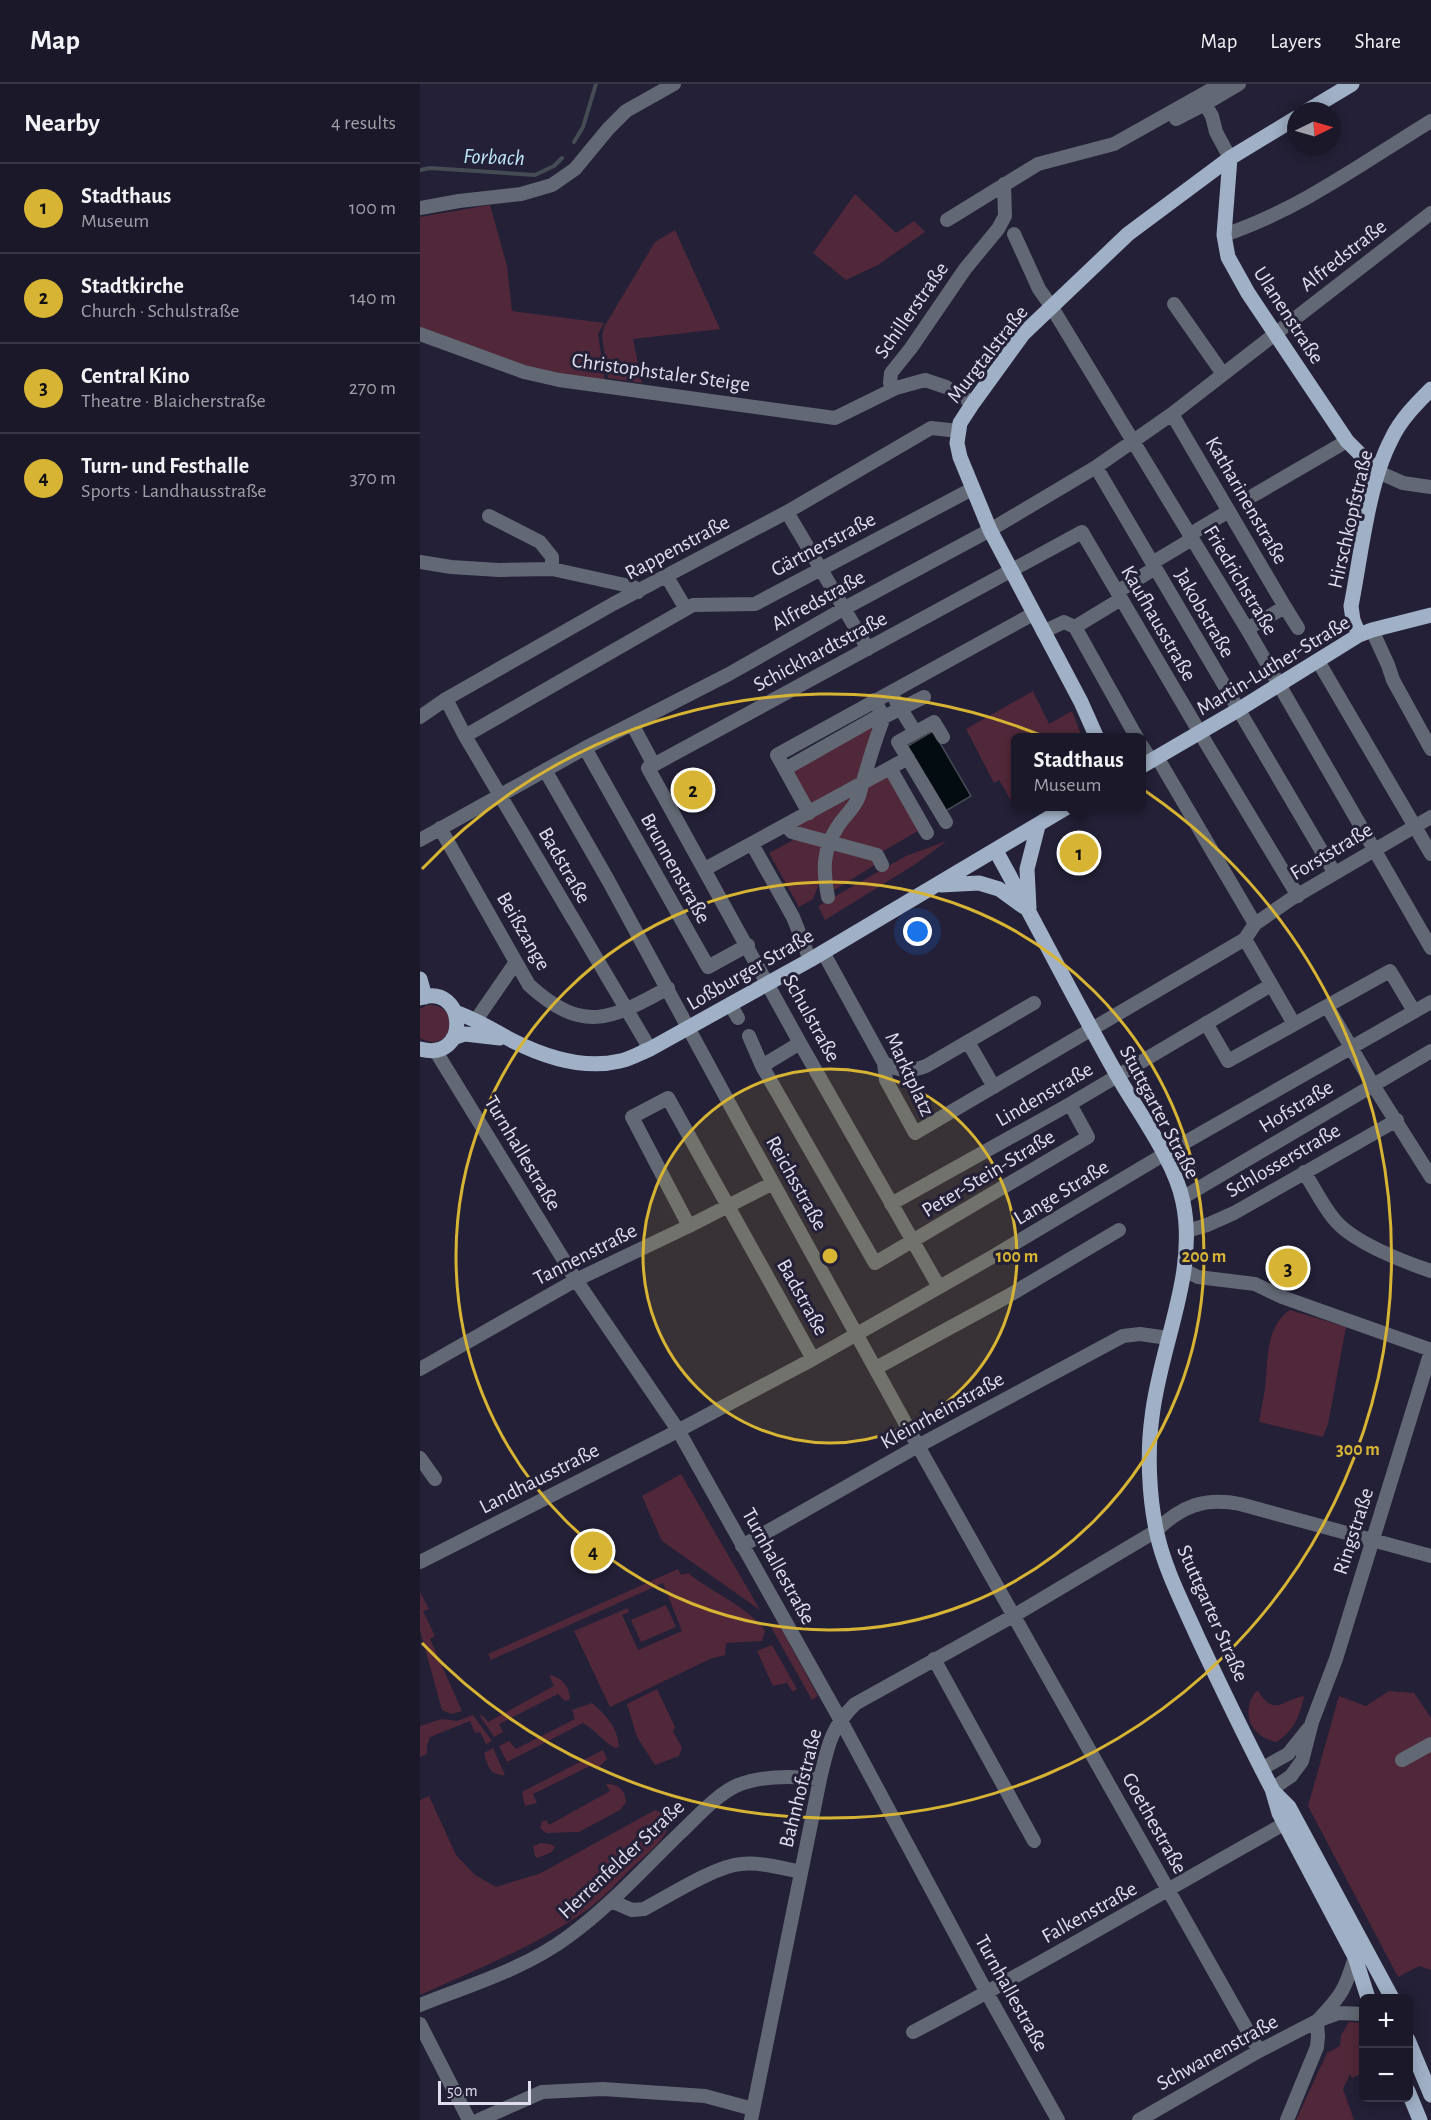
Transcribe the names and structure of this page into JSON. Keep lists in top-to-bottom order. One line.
{"streets":{"main road":["Ulanenstraße","Murgtalstraße","Hirschkopfstraße","Martin-Luther-Straße","Loßburger Straße","Stuttgarter Straße"],"street":["Alfredstraße","Schillerstraße","Christophstaler Steige","Katharinenstraße","Gärtnerstraße","Rappenstraße","Friedrichstraße","Jakobstraße","Kaufhausstraße","Schickhardtstraße","Forststraße","Badstraße","Brunnenstraße","Beißzange","Schulstraße","Marktplatz","Lindenstraße","Hofstraße","Turnhallestraße","Schlosserstraße","Peter-Stein-Straße","Reichsstraße","Lange Straße","Tannenstraße","Kleinrheinstraße","Landhausstraße","Ringstraße","Bahnhofstraße","Goethestraße","Herrenfelder Straße","Falkenstraße","Schwanenstraße"]},"crossings":[["Alfredstraße","Ulanenstraße"],["Alfredstraße","Murgtalstraße"],["Alfredstraße","Katharinenstraße"],["Alfredstraße","Friedrichstraße"],["Alfredstraße","Jakobstraße"],["Alfredstraße","Badstraße"],["Alfredstraße","Brunnenstraße"],["Alfredstraße","Beißzange"],["Alfredstraße","Schulstraße"],["Alfredstraße","Reichsstraße"],["Schillerstraße","Murgtalstraße"],["Schillerstraße","Christophstaler Steige"],["Ulanenstraße","Murgtalstraße"],["Ulanenstraße","Hirschkopfstraße"],["Murgtalstraße","Gärtnerstraße"],["Murgtalstraße","Rappenstraße"],["Murgtalstraße","Friedrichstraße"],["Murgtalstraße","Kaufhausstraße"],["Murgtalstraße","Schickhardtstraße"],["Hirschkopfstraße","Martin-Luther-Straße"],["Gärtnerstraße","Badstraße"],["Rappenstraße","Badstraße"],["Friedrichstraße","Martin-Luther-Straße"],["Friedrichstraße","Forststraße"],["Jakobstraße","Martin-Luther-Straße"],["Jakobstraße","Forststraße"],["Kaufhausstraße","Schickhardtstraße"],["Kaufhausstraße","Martin-Luther-Straße"],["Kaufhausstraße","Forststraße"],["Schickhardtstraße","Schulstraße"],["Forststraße","Marktplatz"],["Badstraße","Beißzange"],["Badstraße","Loßburger Straße"],["Badstraße","Lange Straße"],["Badstraße","Tannenstraße"],["Brunnenstraße","Schulstraße"],["Beißzange","Reichsstraße"],["Loßburger Straße","Schulstraße"],["Loßburger Straße","Marktplatz"],["Loßburger Straße","Stuttgarter Straße"],["Loßburger Straße","Reichsstraße"],["Schulstraße","Lindenstraße"],["Schulstraße","Peter-Stein-Straße"],["Schulstraße","Lange Straße"],["Marktplatz","Stuttgarter Straße"],["Lindenstraße","Stuttgarter Straße"],["Lindenstraße","Peter-Stein-Straße"],["Hofstraße","Stuttgarter Straße"],["Stuttgarter Straße","Schlosserstraße"],["Stuttgarter Straße","Lange Straße"],["Stuttgarter Straße","Kleinrheinstraße"],["Stuttgarter Straße","Ringstraße"],["Stuttgarter Straße","Bahnhofstraße"],["Stuttgarter Straße","Falkenstraße"],["Stuttgarter Straße","Schwanenstraße"],["Turnhallestraße","Lange Straße"],["Turnhallestraße","Tannenstraße"],["Turnhallestraße","Kleinrheinstraße"],["Turnhallestraße","Landhausstraße"],["Turnhallestraße","Bahnhofstraße"],["Turnhallestraße","Falkenstraße"],["Reichsstraße","Lange Straße"],["Reichsstraße","Tannenstraße"],["Reichsstraße","Kleinrheinstraße"],["Reichsstraße","Bahnhofstraße"],["Reichsstraße","Goethestraße"],["Lange Straße","Landhausstraße"],["Ringstraße","Bahnhofstraße"],["Bahnhofstraße","Goethestraße"],["Bahnhofstraße","Herrenfelder Straße"],["Goethestraße","Falkenstraße"],["Goethestraße","Schwanenstraße"]],"water":["Forbach"],"scale_bar":"50 m","north":"right","page":{"header":"Map","nav":["Map","Layers","Share"],"heading":["Nearby","4 results"],"list":[{"mark":"1","name":"Stadthaus","note":"Museum","value":"100 m"},{"mark":"2","name":"Stadtkirche","note":"Church · Schulstraße","value":"140 m"},{"mark":"3","name":"Central Kino","note":"Theatre · Blaicherstraße","value":"270 m"},{"mark":"4","name":"Turn- und Festhalle","note":"Sports · Landhausstraße","value":"370 m"}],"popup":["Stadthaus","Museum"],"pins":["2","1","3","4"],"map_buttons":["+","−"],"scale":"50 m"},"rings":["100 m","200 m","300 m"]}
